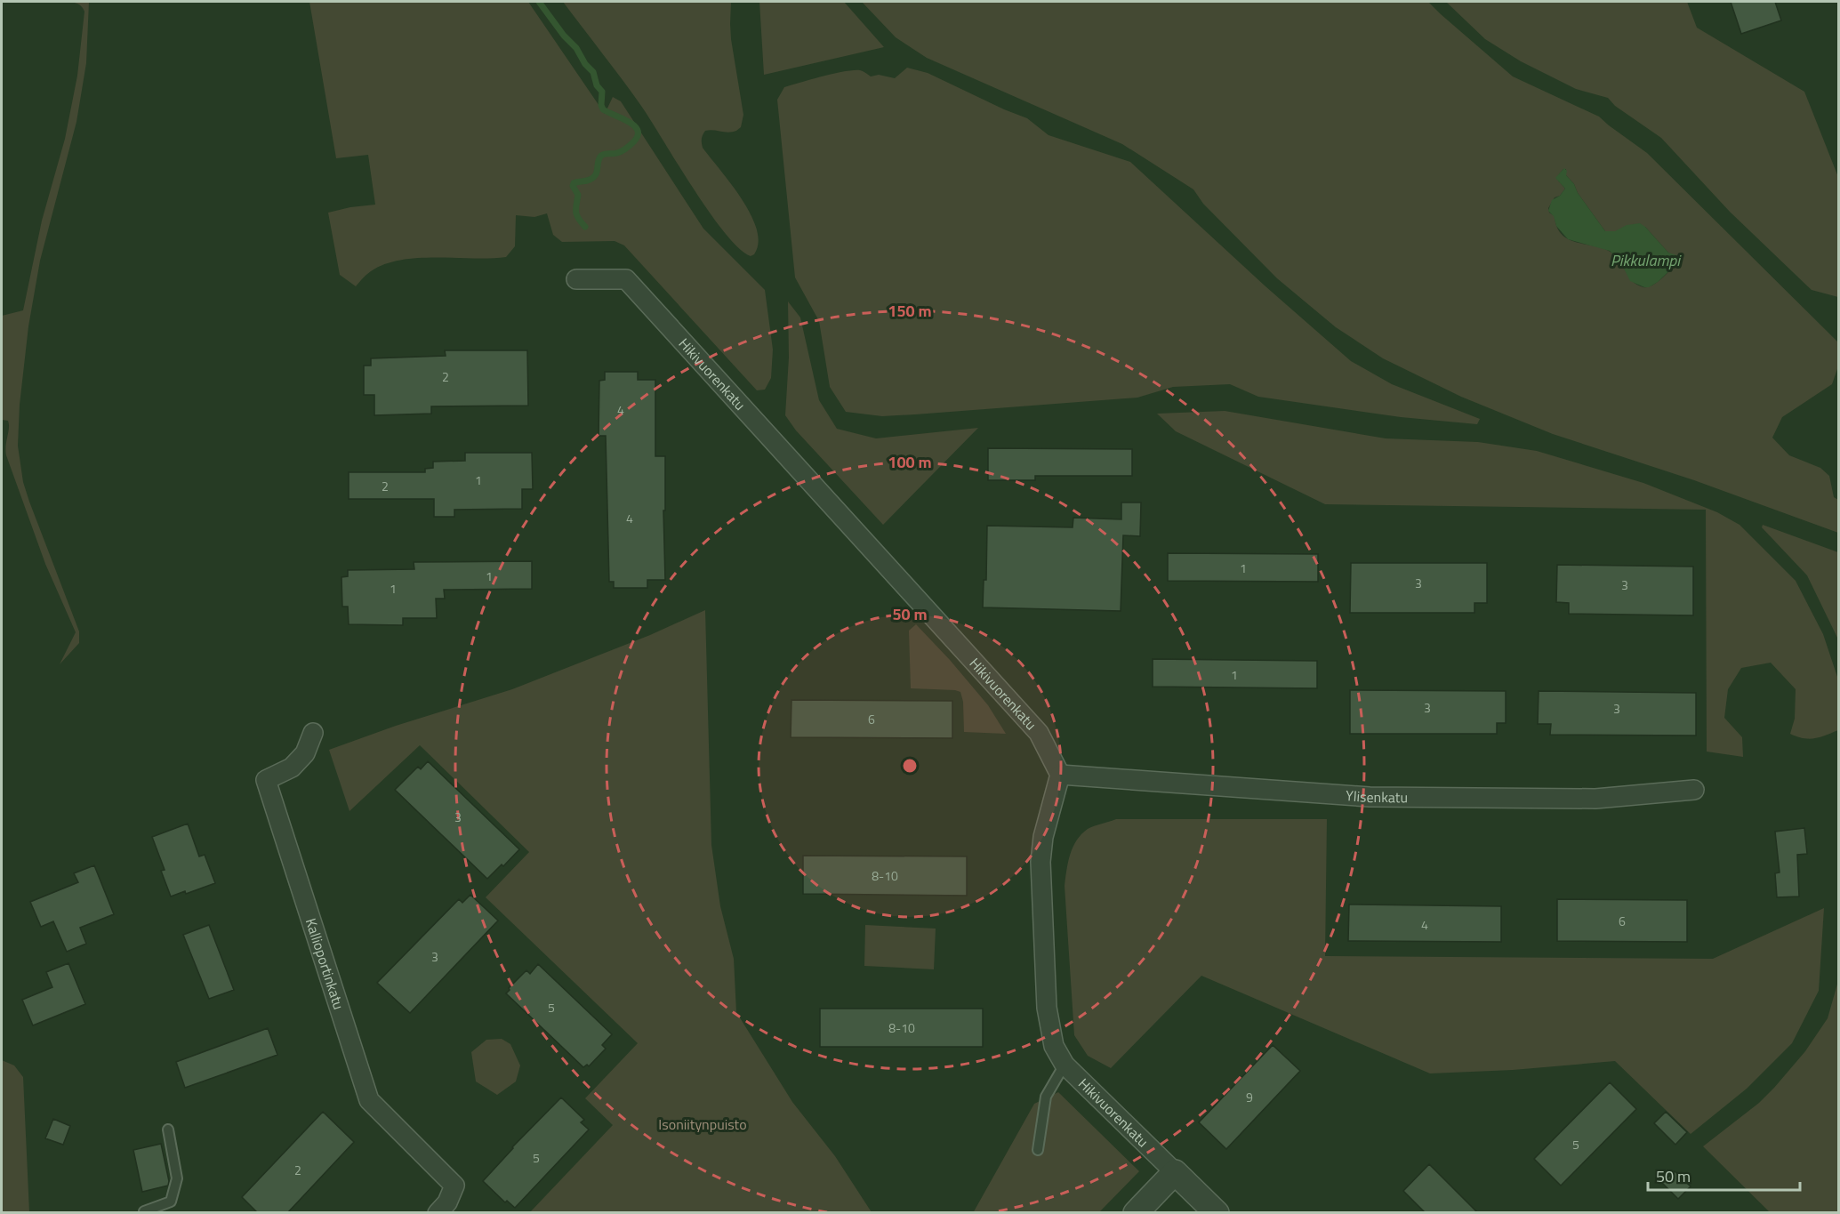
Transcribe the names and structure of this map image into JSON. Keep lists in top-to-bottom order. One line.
{"streets":{"street":["Hikivuorenkatu","Ylisenkatu","Kallioportinkatu"]},"crossings":[["Hikivuorenkatu","Ylisenkatu"]],"water":["Pikkulampi"],"parks":["Isoniitynpuisto"],"house_numbers":["2","4","1","2","4","1","1","3","3","1","1","3","3","6","3","8-10","6","4","3","5","8-10","9","5","5","2"],"scale_bar":"50 m","rings":["150 m","100 m","50 m"]}
